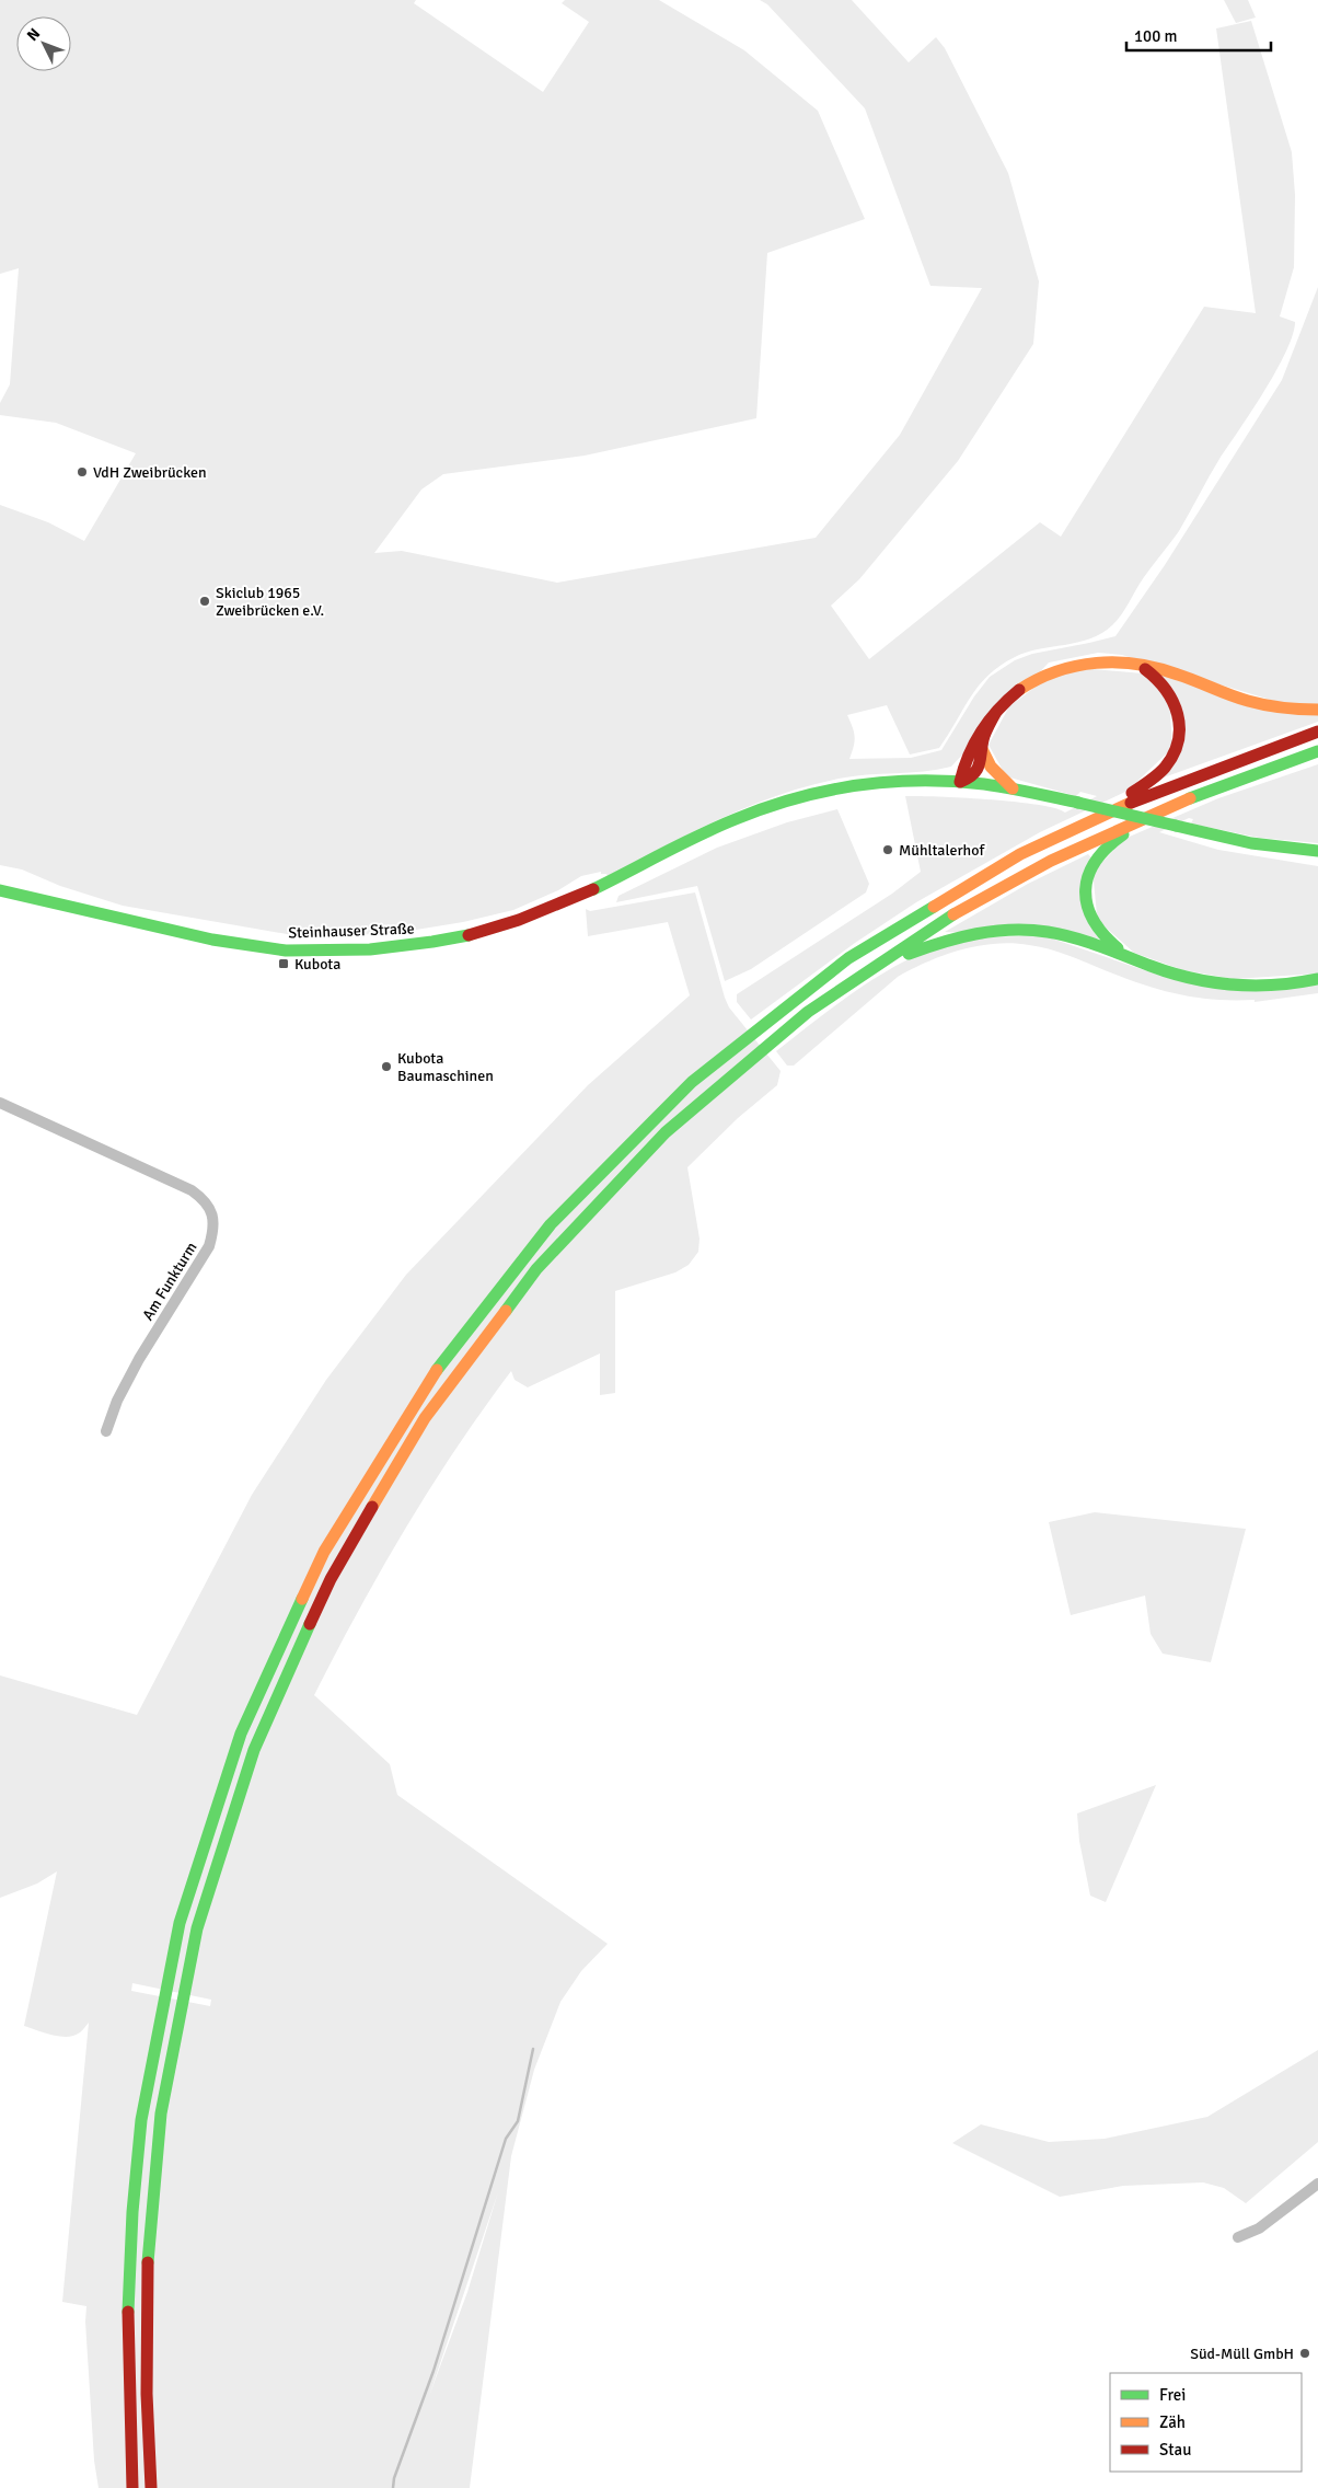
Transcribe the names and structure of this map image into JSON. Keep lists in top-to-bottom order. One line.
{"streets":{"main road":["Steinhauser Straße"],"street":["Am Funkturm"]},"places":{"other":["VdH Zweibrücken","Skiclub 1965 Zweibrücken e.V.","Mühltalerhof","Kubota Baumaschinen","Süd-Müll GmbH"],"transit":["Kubota"]},"legend":["Frei","Zäh","Stau"],"scale_bar":"100 m","north":"top left"}
